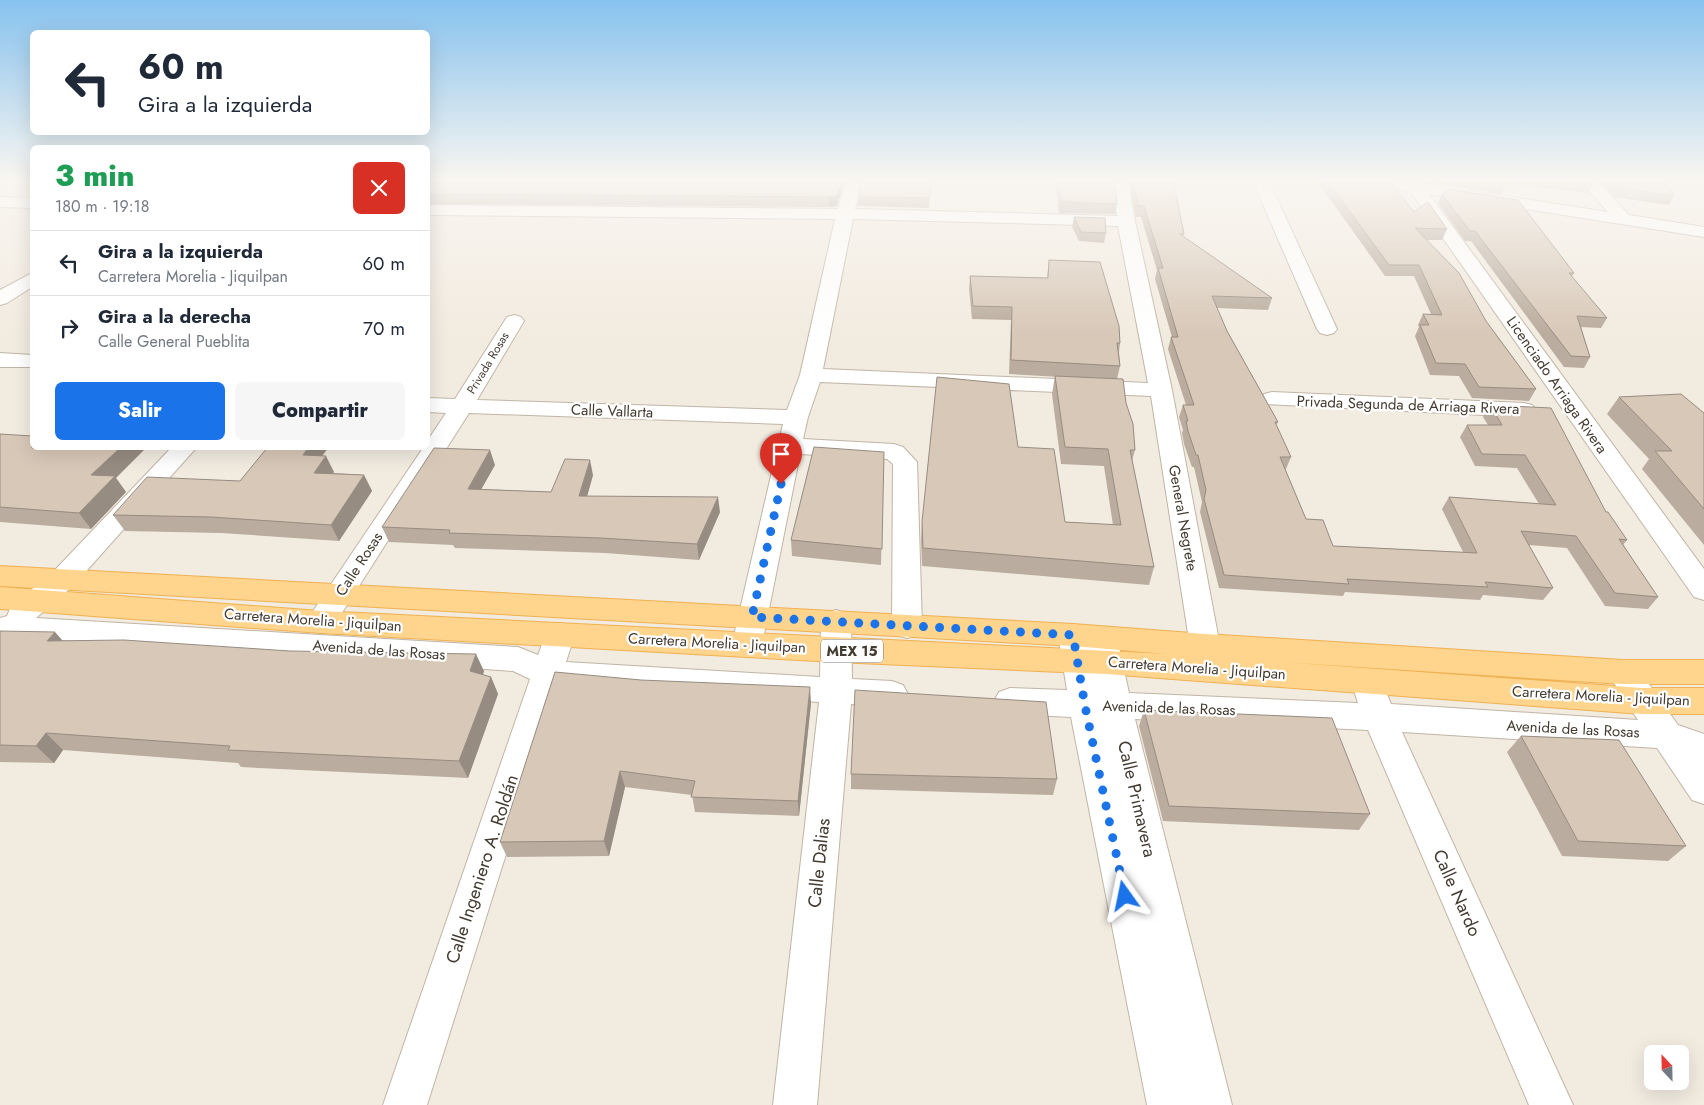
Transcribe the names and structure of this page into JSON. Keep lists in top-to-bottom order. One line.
{"streets":{"main road":["Carretera Morelia - Jiquilpan","MEX 15"],"street":["Privada Rosas","Licenciado Arriaga Rivera","Privada Segunda de Arriaga Rivera","Calle Vallarta","General Negrete","Calle Rosas","Avenida de las Rosas","Calle Primavera","Calle Dalias","Calle Ingeniero A. Roldán","Calle Nardo"]},"crossings":[["Privada Rosas","Calle Vallarta"],["Privada Rosas","Calle Rosas"],["Licenciado Arriaga Rivera","Privada Segunda de Arriaga Rivera"],["Calle Vallarta","Calle Rosas"],["General Negrete","Carretera Morelia - Jiquilpan"],["Calle Rosas","Carretera Morelia - Jiquilpan"],["Carretera Morelia - Jiquilpan","Avenida de las Rosas"],["Carretera Morelia - Jiquilpan","Calle Primavera"],["Carretera Morelia - Jiquilpan","Calle Dalias"],["Carretera Morelia - Jiquilpan","Calle Ingeniero A. Roldán"],["Carretera Morelia - Jiquilpan","Calle Nardo"],["Avenida de las Rosas","Calle Primavera"],["Avenida de las Rosas","Calle Dalias"],["Avenida de las Rosas","Calle Ingeniero A. Roldán"],["Avenida de las Rosas","Calle Nardo"]],"north":"top","page":{"turn":["60 m","Gira a la izquierda"],"heading":["3 min","180 m · 19:18"],"list":[{"name":"Gira a la izquierda","note":"Carretera Morelia - Jiquilpan","value":"60 m"},{"name":"Gira a la derecha","note":"Calle General Pueblita","value":"70 m"}],"buttons":["Salir","Compartir"]}}
